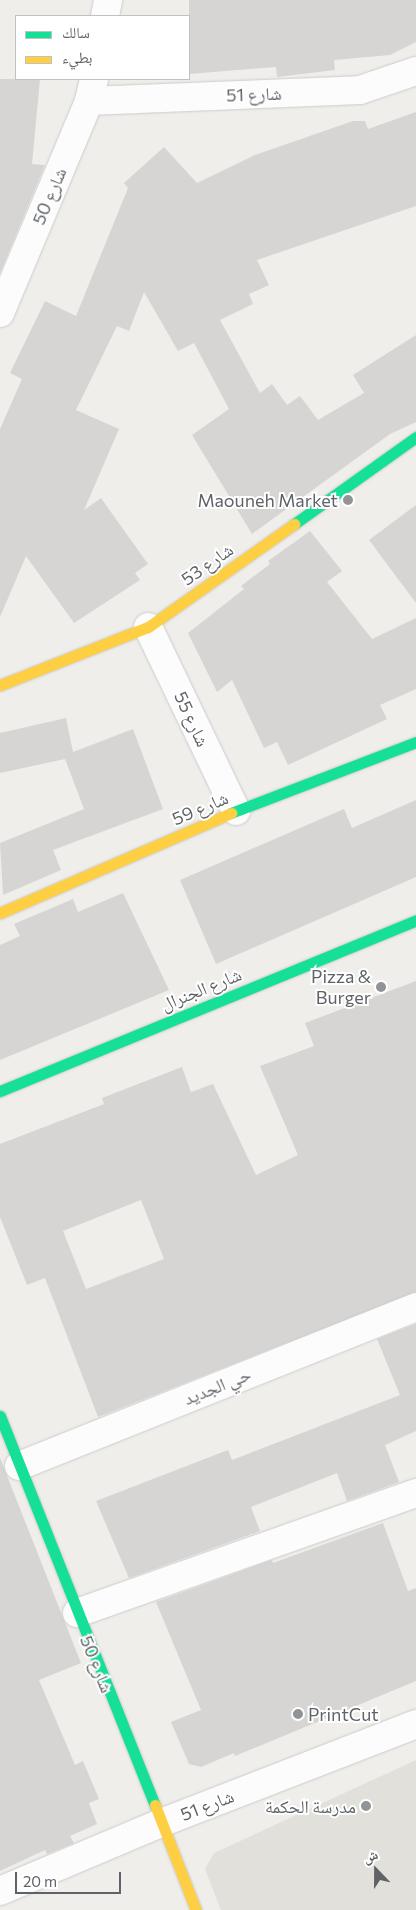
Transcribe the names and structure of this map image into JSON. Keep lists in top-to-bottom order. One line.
{"streets":{"street":["شارع 51","شارع 50","شارع 53","شارع 55","شارع 59","شارع الجنرال","حي الجديد"]},"crossings":[["شارع 51","شارع 50"],["شارع 50","حي الجديد"],["شارع 53","شارع 55"],["شارع 55","شارع 59"]],"places":["Maouneh Market","Pizza & Burger","PrintCut","مدرسة الحكمة"],"legend":["سالك","بطيء"],"scale_bar":"20 m","north":"top"}
